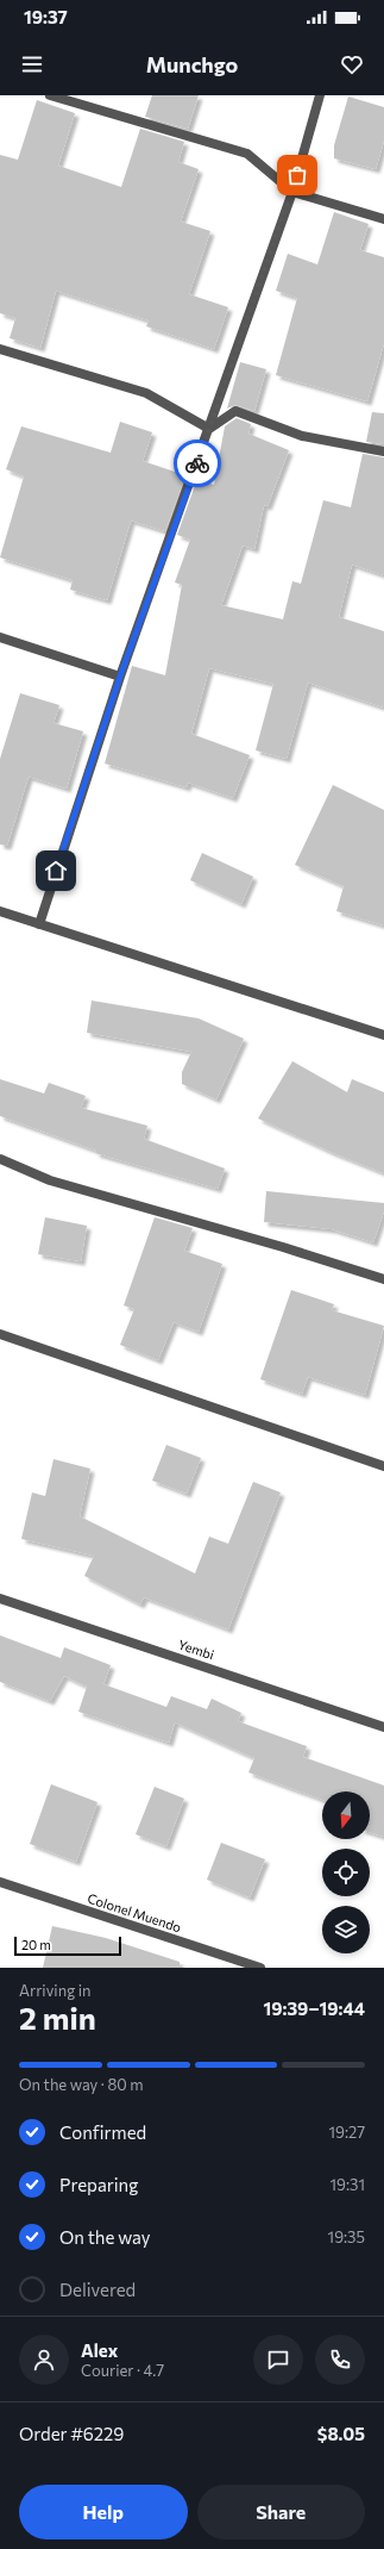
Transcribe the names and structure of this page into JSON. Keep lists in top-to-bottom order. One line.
{"streets":{"street":["Yembi","Colonel Muendo"]},"scale_bar":"20 m","north":"bottom","page":{"status":"19:37","header":"Munchgo","scale":"20 m","heading":["2 min","Arriving in","19:39–19:44"],"panel":["Alex","Courier · 4.7","Order #6229","$8.05"],"bar":"On the way · 80 m","list":[["Confirmed","19:27"],["Preparing","19:31"],["On the way","19:35"],"Delivered"],"buttons":["Help","Share"]}}
